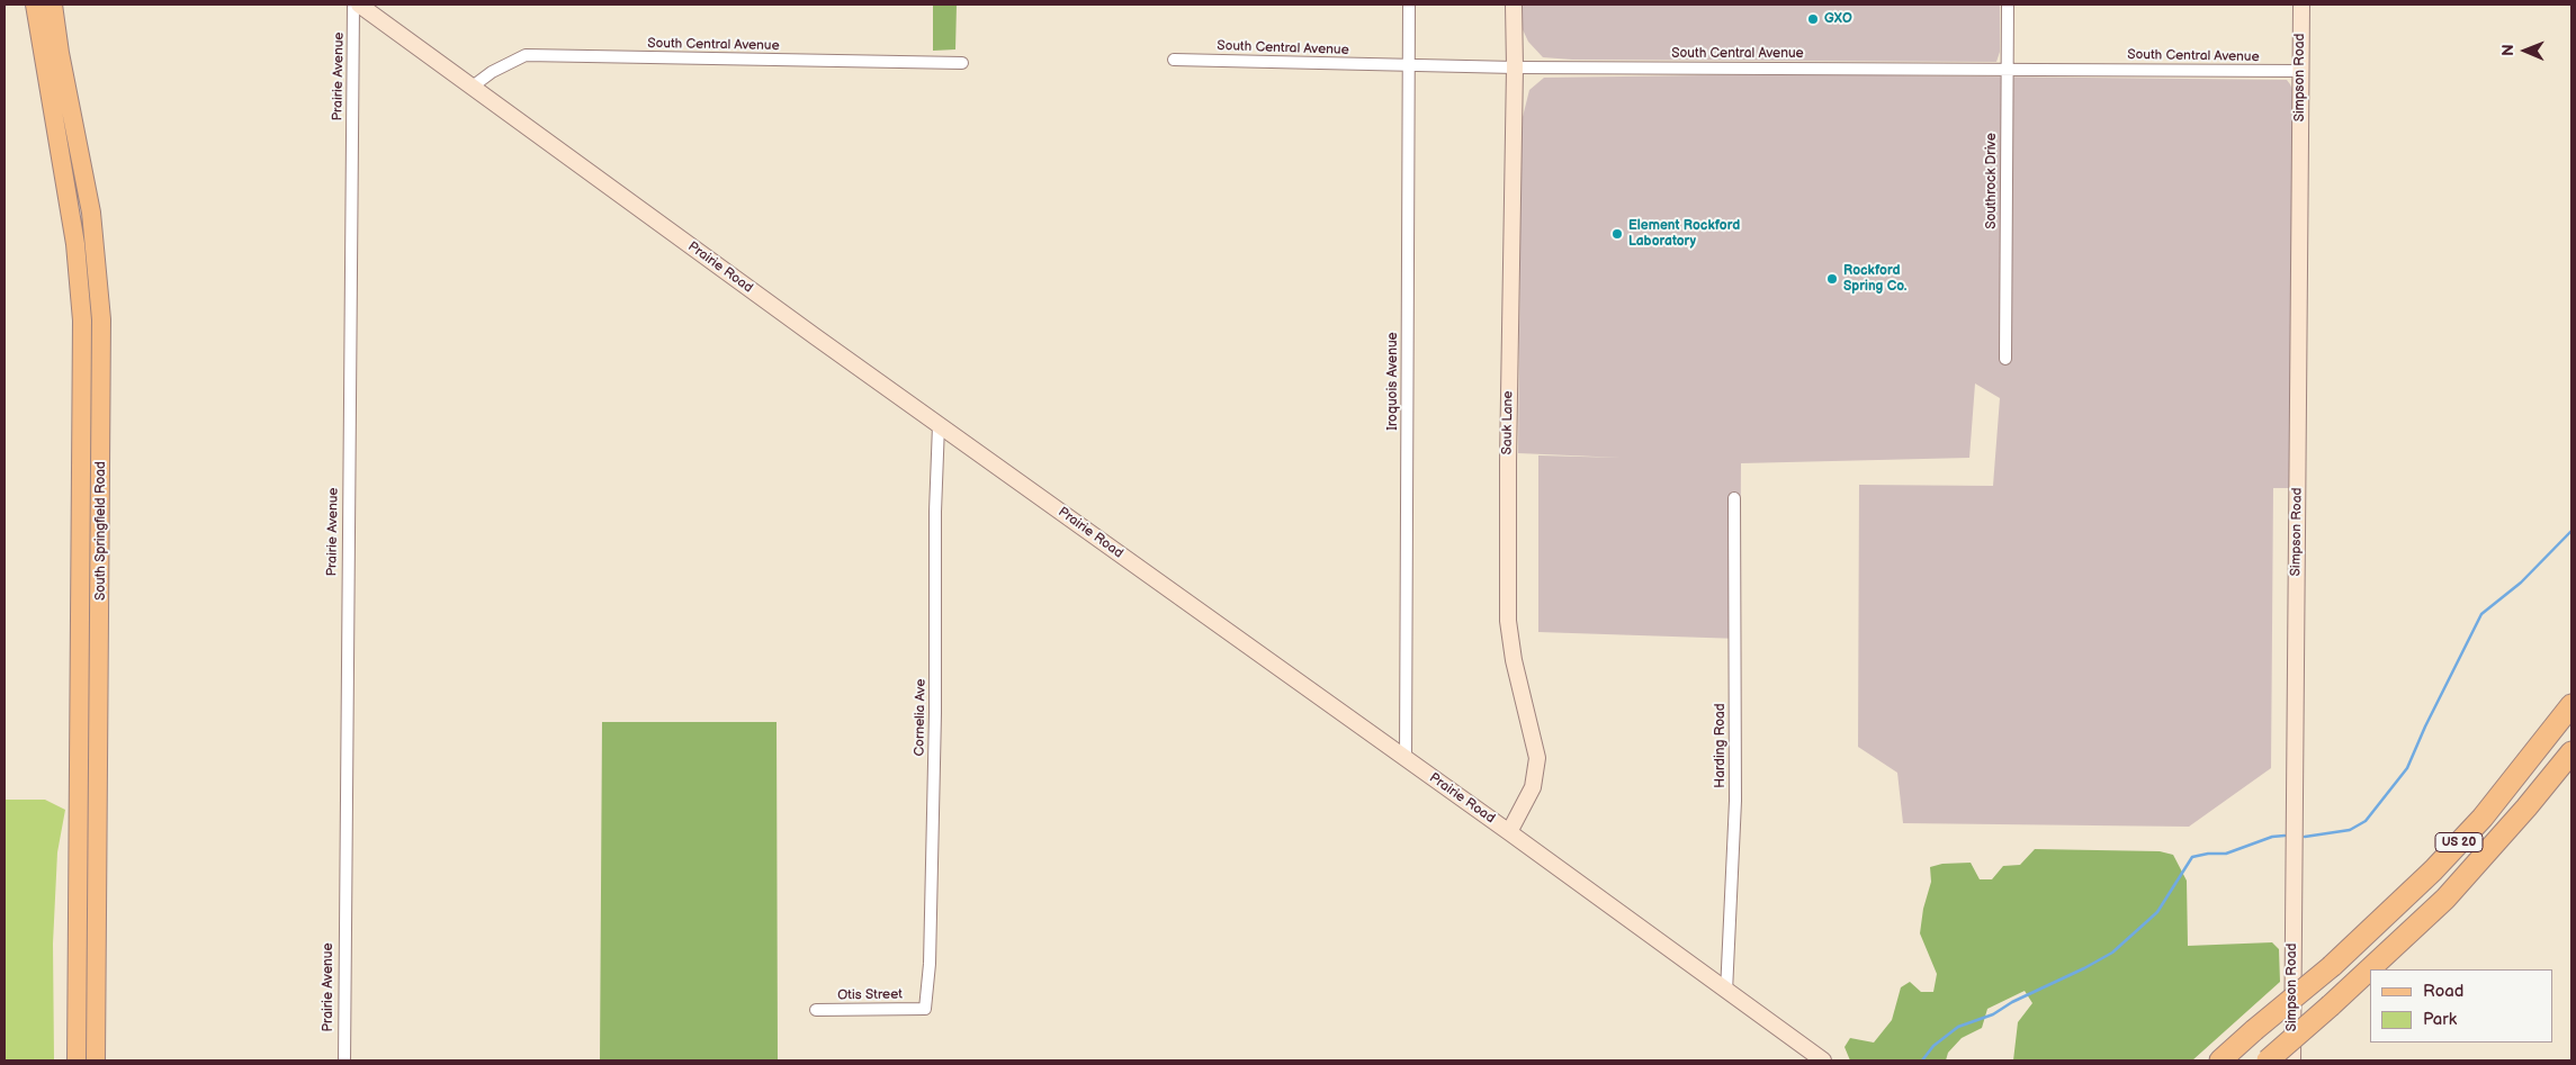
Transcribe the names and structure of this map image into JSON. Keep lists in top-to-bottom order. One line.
{"streets":{"highway":["US 20"],"main road":["South Springfield Road"],"street":["South Central Avenue","Prairie Avenue","Simpson Road","Southrock Drive","Prairie Road","Iroquois Avenue","Sauk Lane","Cornelia Ave","Harding Road","Otis Street"]},"crossings":[["South Central Avenue","Simpson Road"],["South Central Avenue","Southrock Drive"],["South Central Avenue","Prairie Road"],["South Central Avenue","Iroquois Avenue"],["South Central Avenue","Sauk Lane"],["Prairie Road","Iroquois Avenue"],["Prairie Road","Sauk Lane"],["Prairie Road","Cornelia Ave"],["Prairie Road","Harding Road"],["Cornelia Ave","Otis Street"]],"places":["GXO","Element Rockford Laboratory","Rockford Spring Co."],"legend":["Road","Park"],"north":"left"}
